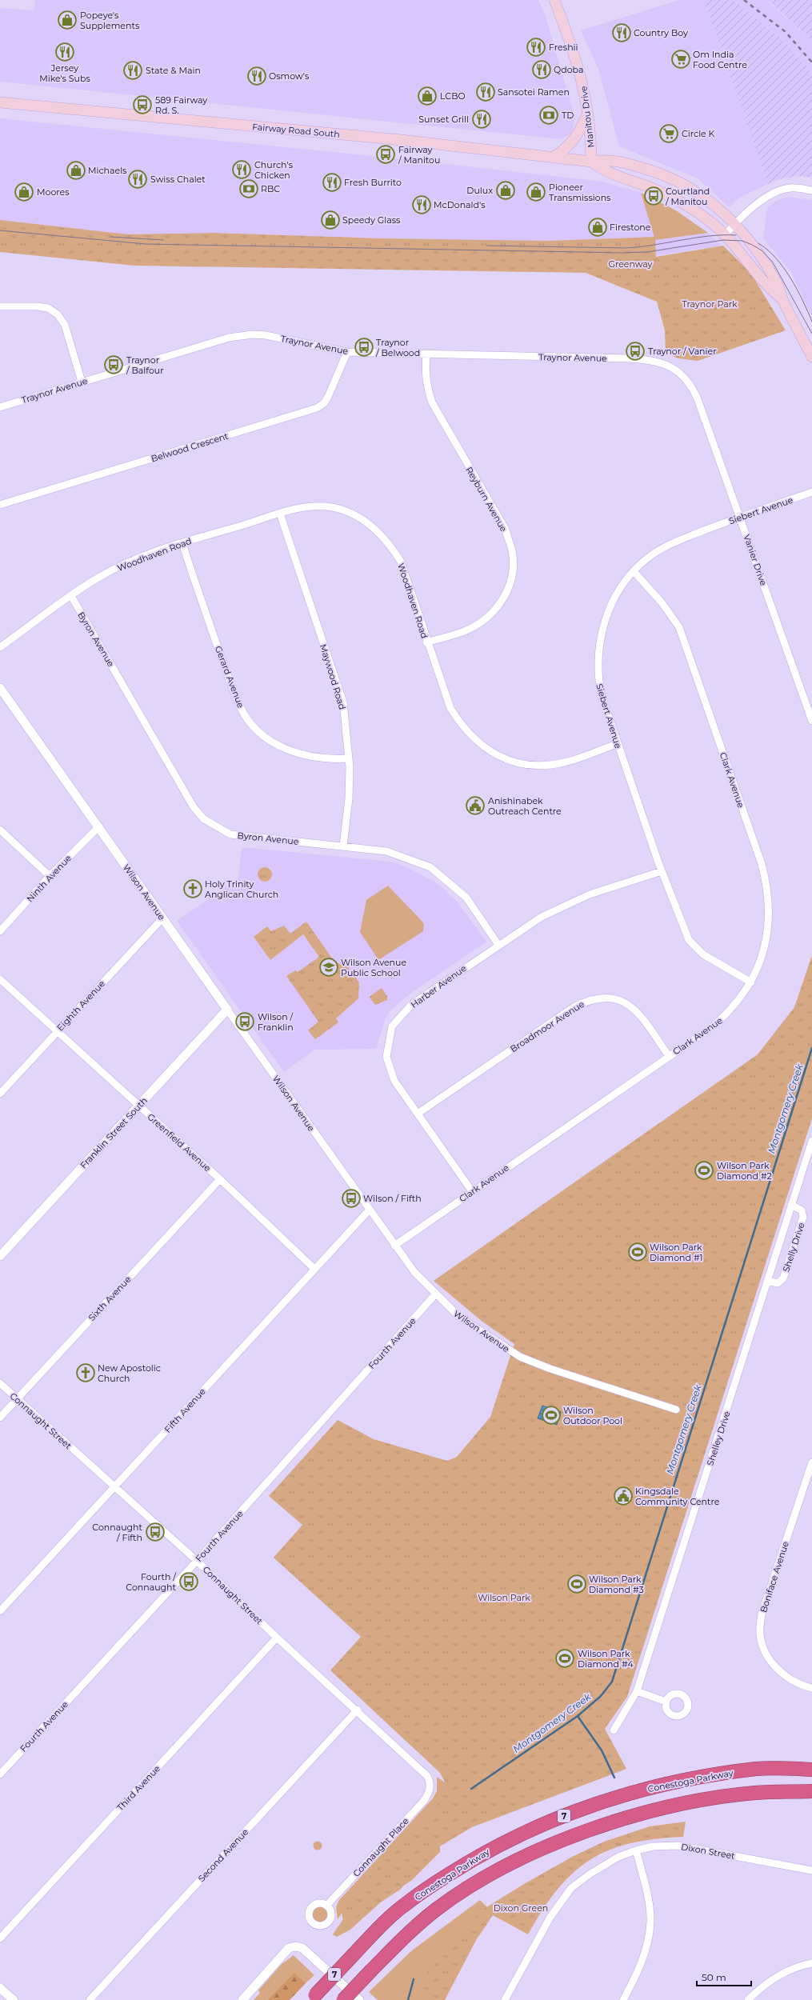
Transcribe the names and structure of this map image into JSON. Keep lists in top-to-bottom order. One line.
{"streets":{"highway":["Conestoga Parkway","7"],"main road":["Manitou Drive","Fairway Road South"],"street":["Traynor Avenue","Belwood Crescent","Reyburn Avenue","Siebert Avenue","Woodhaven Road","Vanier Drive","Byron Avenue","Gerard Avenue","Maywood Road","Clark Avenue","Ninth Avenue","Wilson Avenue","Harber Avenue","Eighth Avenue","Broadmoor Avenue","Franklin Street South","Greenfield Avenue","Shelly Drive","Sixth Avenue","Fourth Avenue","Fifth Avenue","Connaught Street","Shelley Drive","Boniface Avenue","Third Avenue","Connaught Place","Dixon Street","Second Avenue"]},"crossings":[["Manitou Drive","Fairway Road South"],["Traynor Avenue","Belwood Crescent"],["Traynor Avenue","Reyburn Avenue"],["Traynor Avenue","Vanier Drive"],["Reyburn Avenue","Woodhaven Road"],["Siebert Avenue","Woodhaven Road"],["Siebert Avenue","Vanier Drive"],["Siebert Avenue","Clark Avenue"],["Siebert Avenue","Harber Avenue"],["Woodhaven Road","Byron Avenue"],["Woodhaven Road","Gerard Avenue"],["Woodhaven Road","Maywood Road"],["Byron Avenue","Maywood Road"],["Byron Avenue","Harber Avenue"],["Gerard Avenue","Maywood Road"],["Clark Avenue","Wilson Avenue"],["Clark Avenue","Harber Avenue"],["Clark Avenue","Broadmoor Avenue"],["Ninth Avenue","Wilson Avenue"],["Wilson Avenue","Eighth Avenue"],["Wilson Avenue","Franklin Street South"],["Wilson Avenue","Fourth Avenue"],["Wilson Avenue","Fifth Avenue"],["Harber Avenue","Broadmoor Avenue"],["Eighth Avenue","Greenfield Avenue"],["Franklin Street South","Greenfield Avenue"],["Greenfield Avenue","Sixth Avenue"],["Greenfield Avenue","Fifth Avenue"],["Shelly Drive","Shelley Drive"],["Sixth Avenue","Connaught Street"],["Fourth Avenue","Connaught Street"],["Fifth Avenue","Connaught Street"],["Connaught Street","Third Avenue"],["Connaught Street","Connaught Place"],["Connaught Street","Second Avenue"]],"water":["Montgomery Creek"],"parks":["Greenway","Traynor Park","Wilson Park","Dixon Green"],"places":{"shop":["Popeye's Supplements","LCBO","Michaels","Dulux","Moores","Pioneer Transmissions","Speedy Glass","Firestone"],"restaurant":["Country Boy","Freshii","Jersey Mike's Subs","Qdoba","State & Main","Osmow's","Sansotei Ramen","Sunset Grill","Church's Chicken","Swiss Chalet","Fresh Burrito","McDonald's"],"supermarket":["Om India Food Centre","Circle K"],"bus stop":["589 Fairway Rd. S.","Fairway / Manitou","Courtland / Manitou","Traynor / Belwood","Traynor / Vanier","Traynor / Balfour","Wilson / Franklin","Wilson / Fifth","Connaught / Fifth","Fourth / Connaught"],"bank":["TD","RBC"],"public building":["Anishinabek Outreach Centre","Kingsdale Community Centre"],"church":["Holy Trinity Anglican Church","New Apostolic Church"],"school or university":["Wilson Avenue Public School"],"sports":["Wilson Park Diamond #2","Wilson Park Diamond #1","Wilson Outdoor Pool","Wilson Park Diamond #3","Wilson Park Diamond #4"]},"scale_bar":"50 m"}
